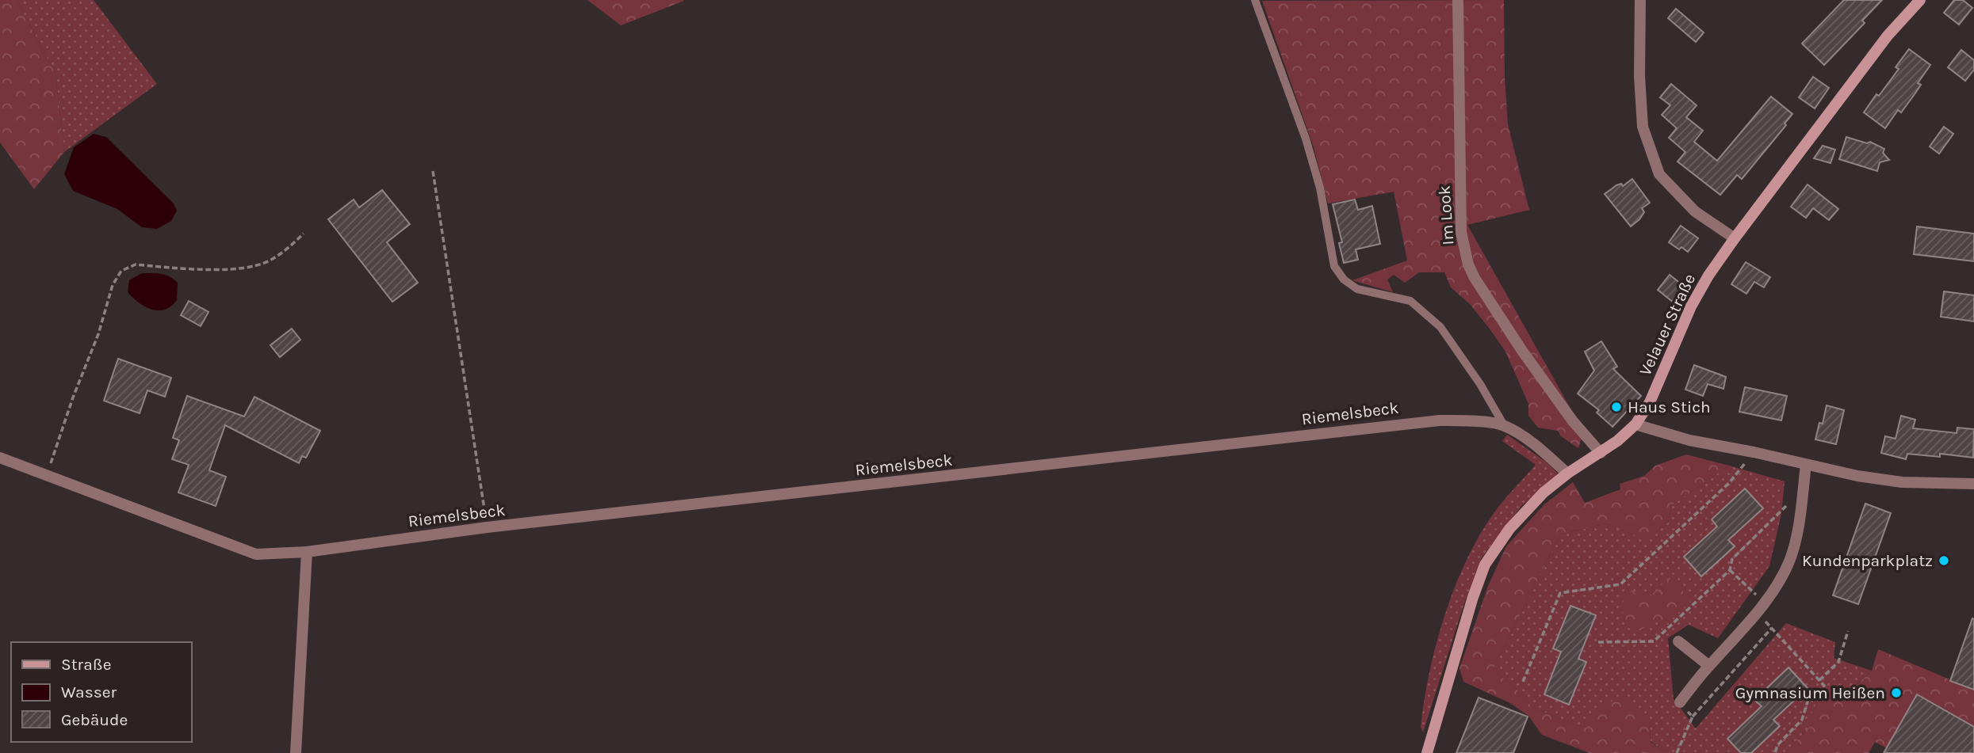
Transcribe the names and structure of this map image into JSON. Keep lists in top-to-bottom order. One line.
{"streets":{"main road":["Velauer Straße"],"street":["Im Look","Riemelsbeck"]},"crossings":[["Im Look","Velauer Straße"],["Velauer Straße","Riemelsbeck"]],"places":["Haus Stich","Kundenparkplatz","Gymnasium Heißen"],"legend":["Straße","Wasser","Gebäude"]}
